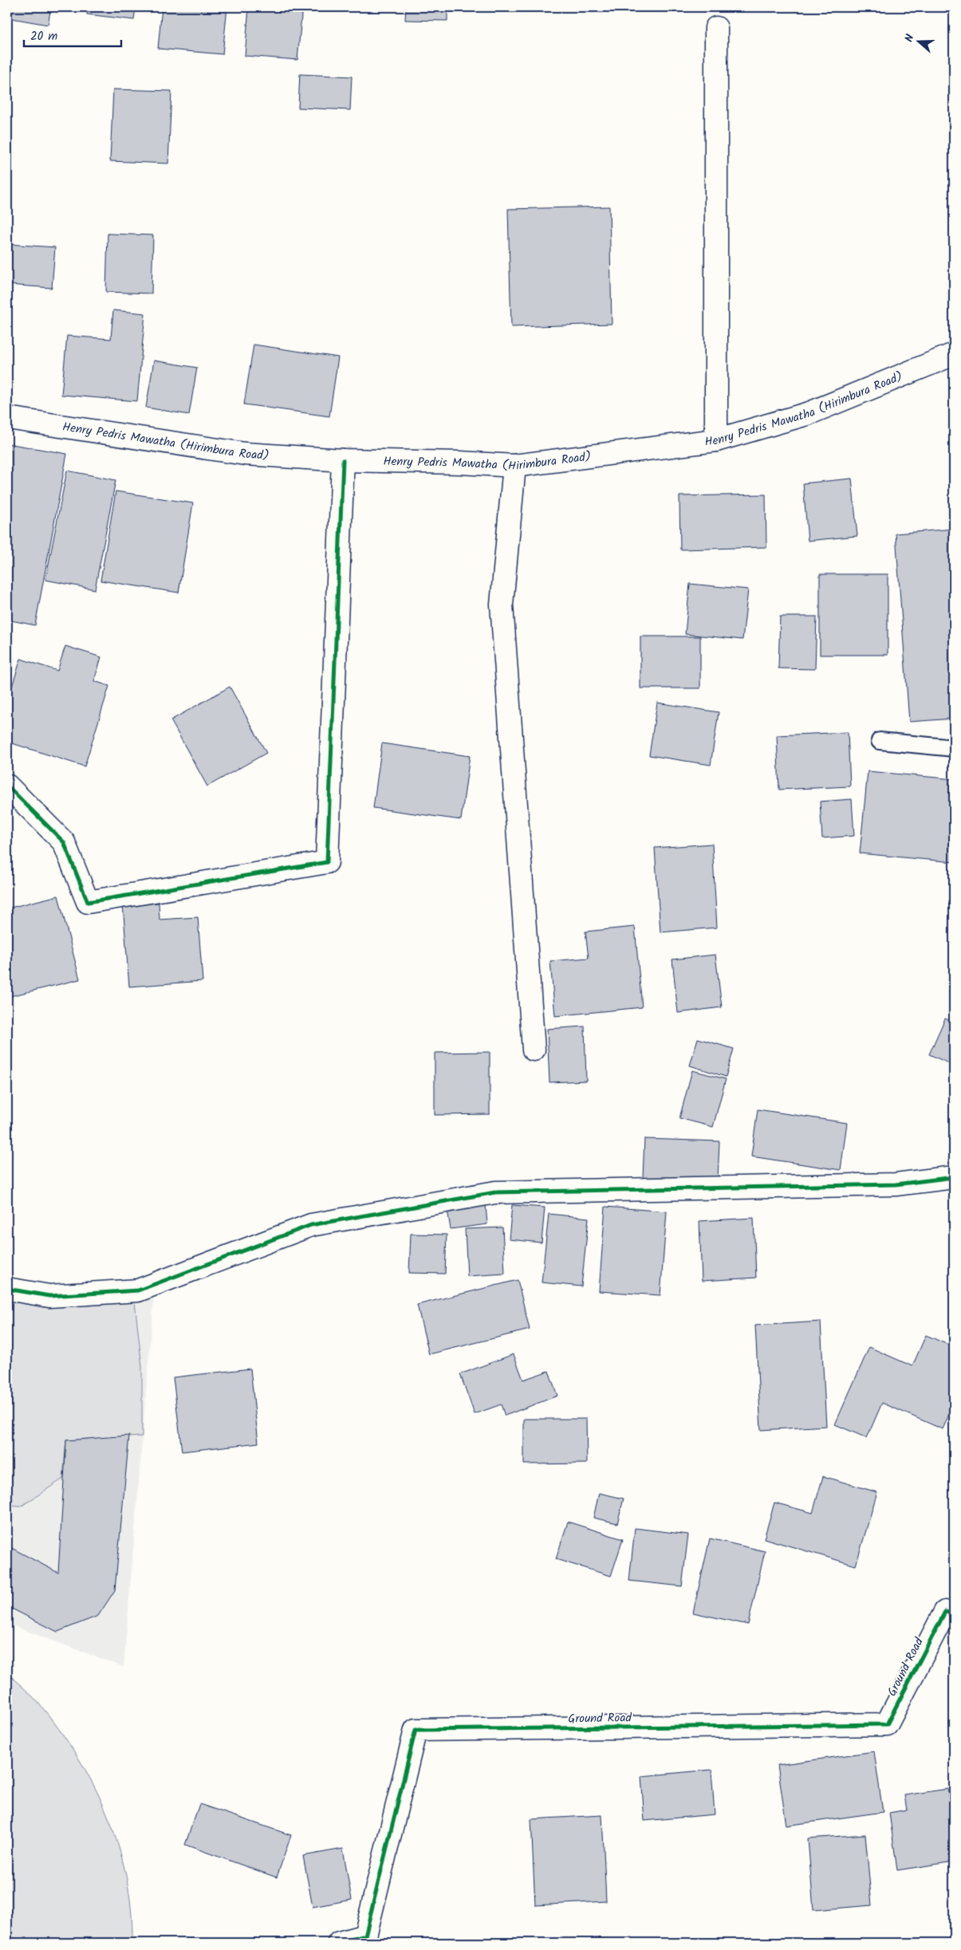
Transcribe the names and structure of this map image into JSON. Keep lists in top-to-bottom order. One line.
{"streets":{"street":["Henry Pedris Mawatha (Hirimbura Road)","Ground Road"]},"scale_bar":"20 m","north":"left"}
